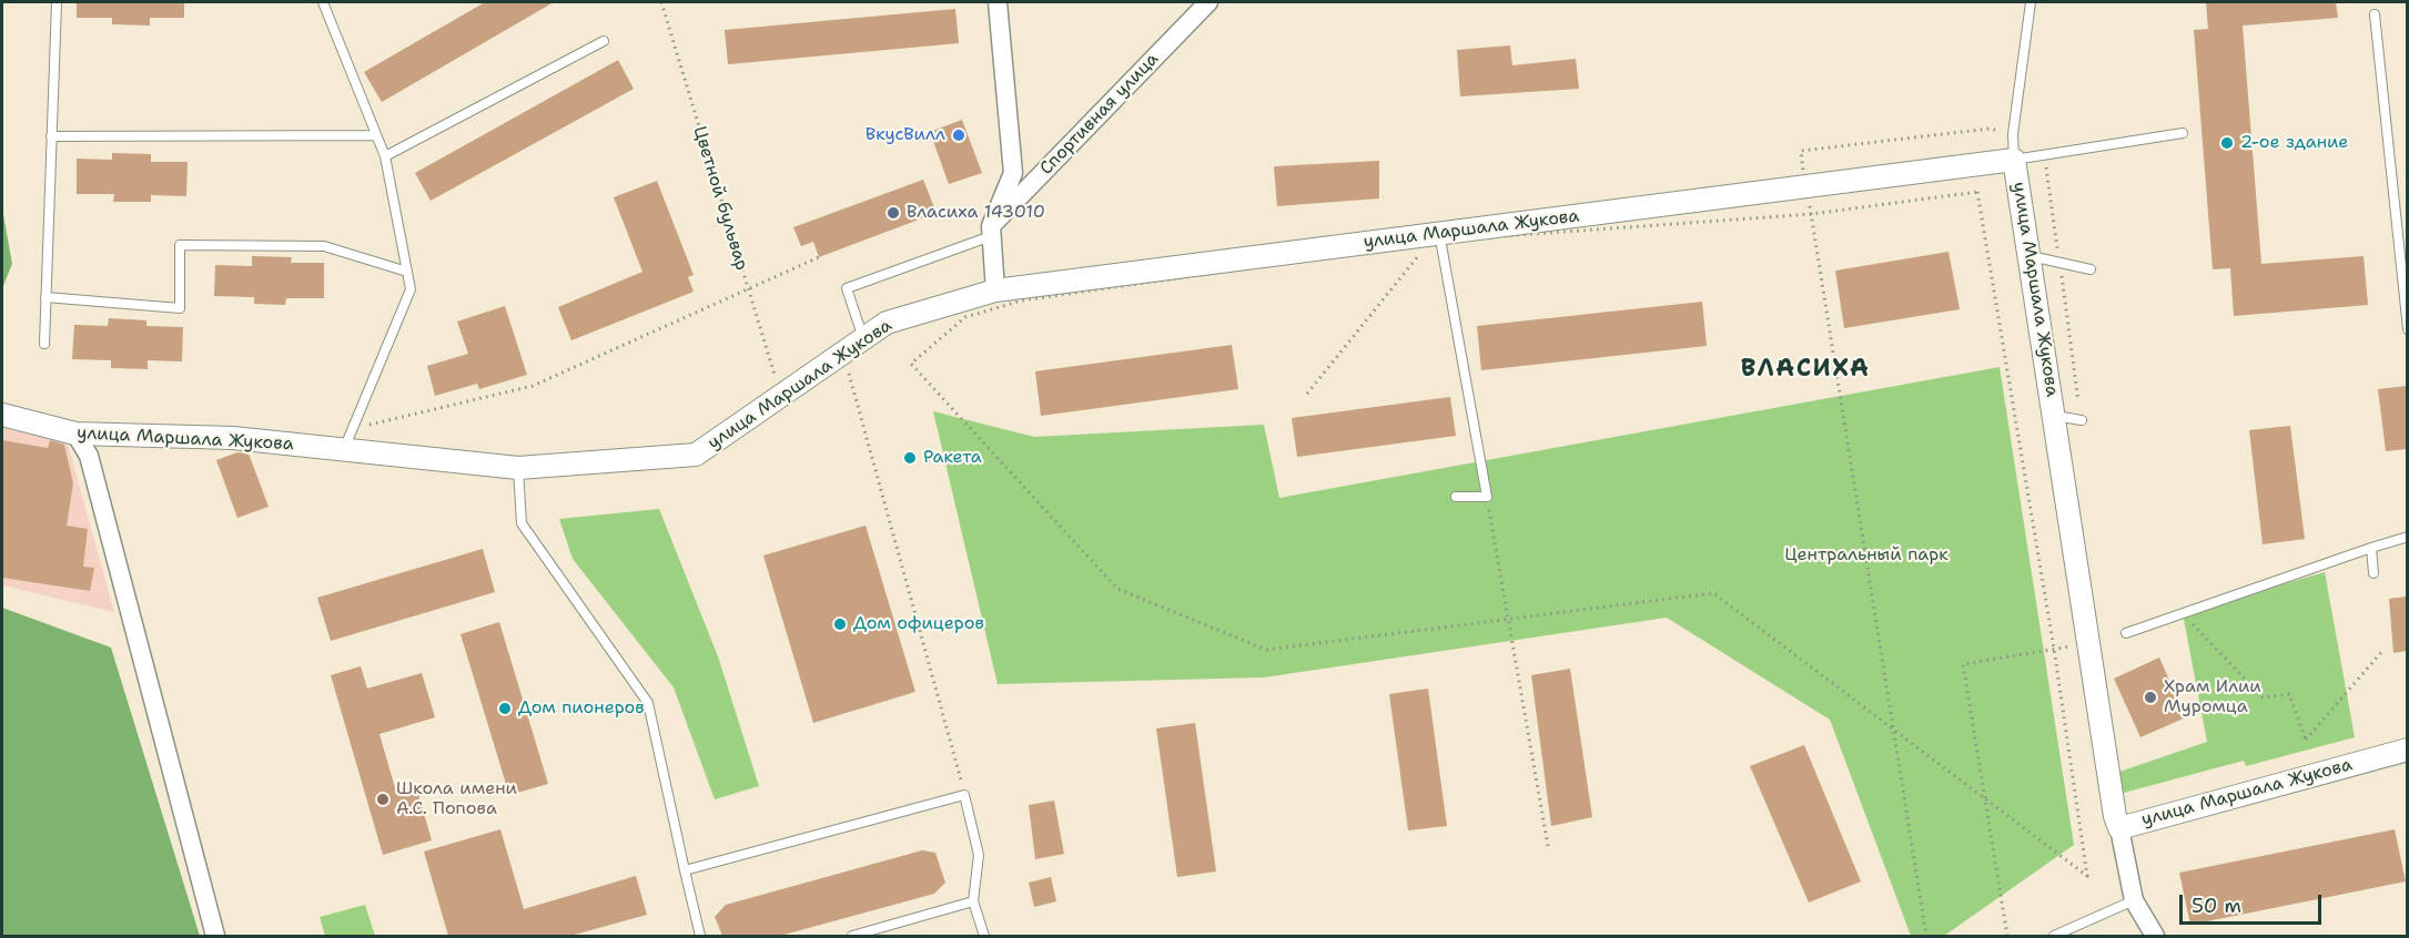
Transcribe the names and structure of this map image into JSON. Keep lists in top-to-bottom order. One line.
{"streets":{"street":["Спортивная улица","улица Маршала Жукова"],"path":["Цветной бульвар"]},"crossings":[["Цветной бульвар","улица Маршала Жукова"]],"districts":["ВЛАСИХА"],"parks":["Центральный парк"],"places":["ВкусВилл","2-ое здание","Власиха 143010","Ракета","Дом офицеров","Храм Илии Муромца","Дом пионеров","Школа имени А.С. Попова"],"scale_bar":"50 m"}
